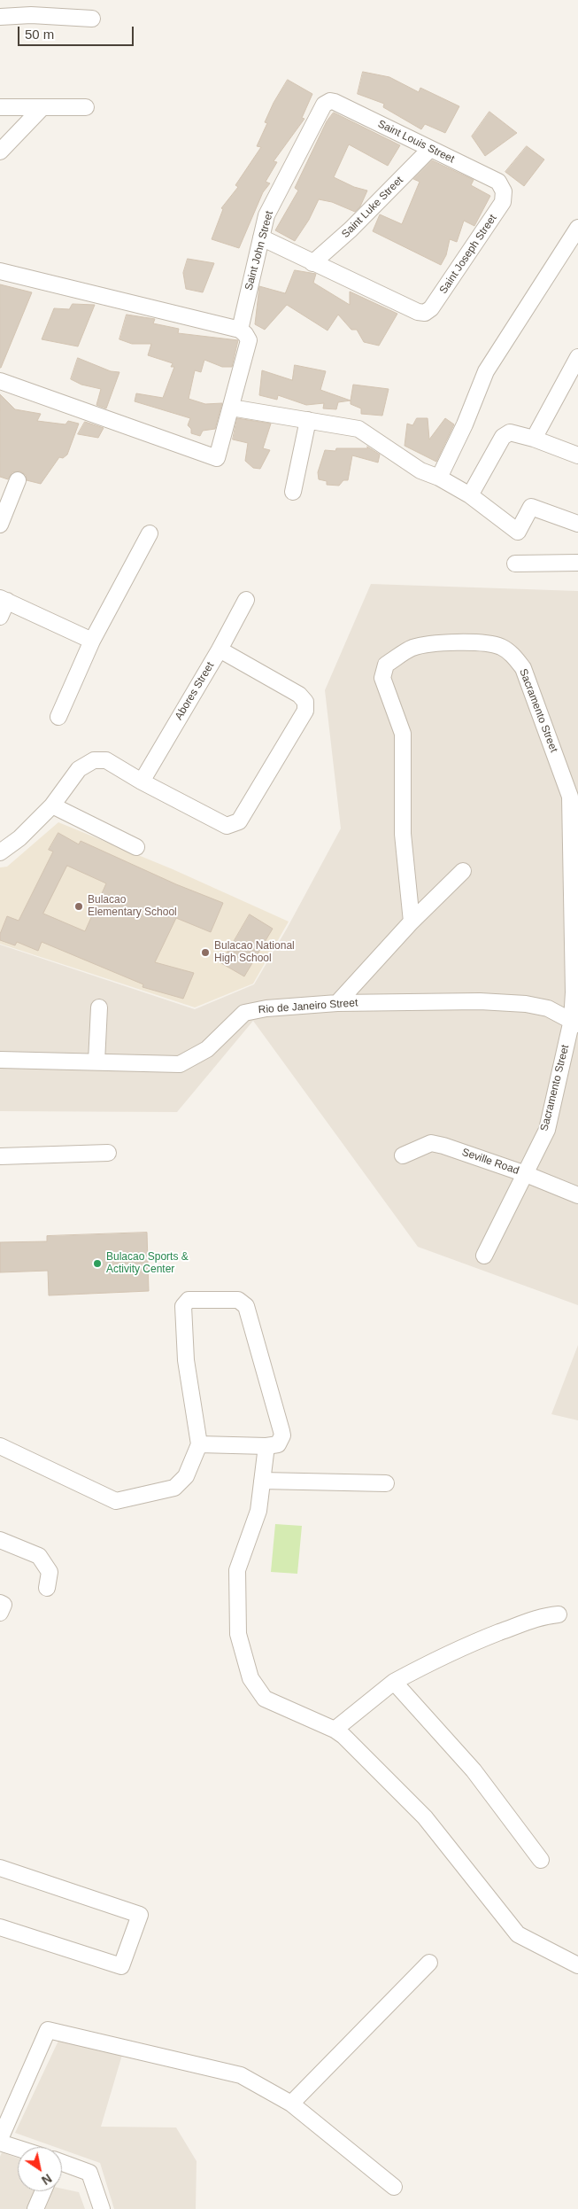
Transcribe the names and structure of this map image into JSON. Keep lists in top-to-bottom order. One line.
{"streets":{"street":["Saint Louis Street","Saint Luke Street","Saint John Street","Saint Joseph Street","Abores Street","Sacramento Street","Rio de Janeiro Street","Seville Road"]},"crossings":[["Saint Louis Street","Saint Luke Street"],["Saint Louis Street","Saint John Street"],["Saint Louis Street","Saint Joseph Street"],["Saint Luke Street","Saint Joseph Street"],["Sacramento Street","Rio de Janeiro Street"],["Sacramento Street","Seville Road"]],"places":["Bulacao Elementary School","Bulacao National High School","Bulacao Sports & Activity Center"],"scale_bar":"50 m","north":"bottom right"}
